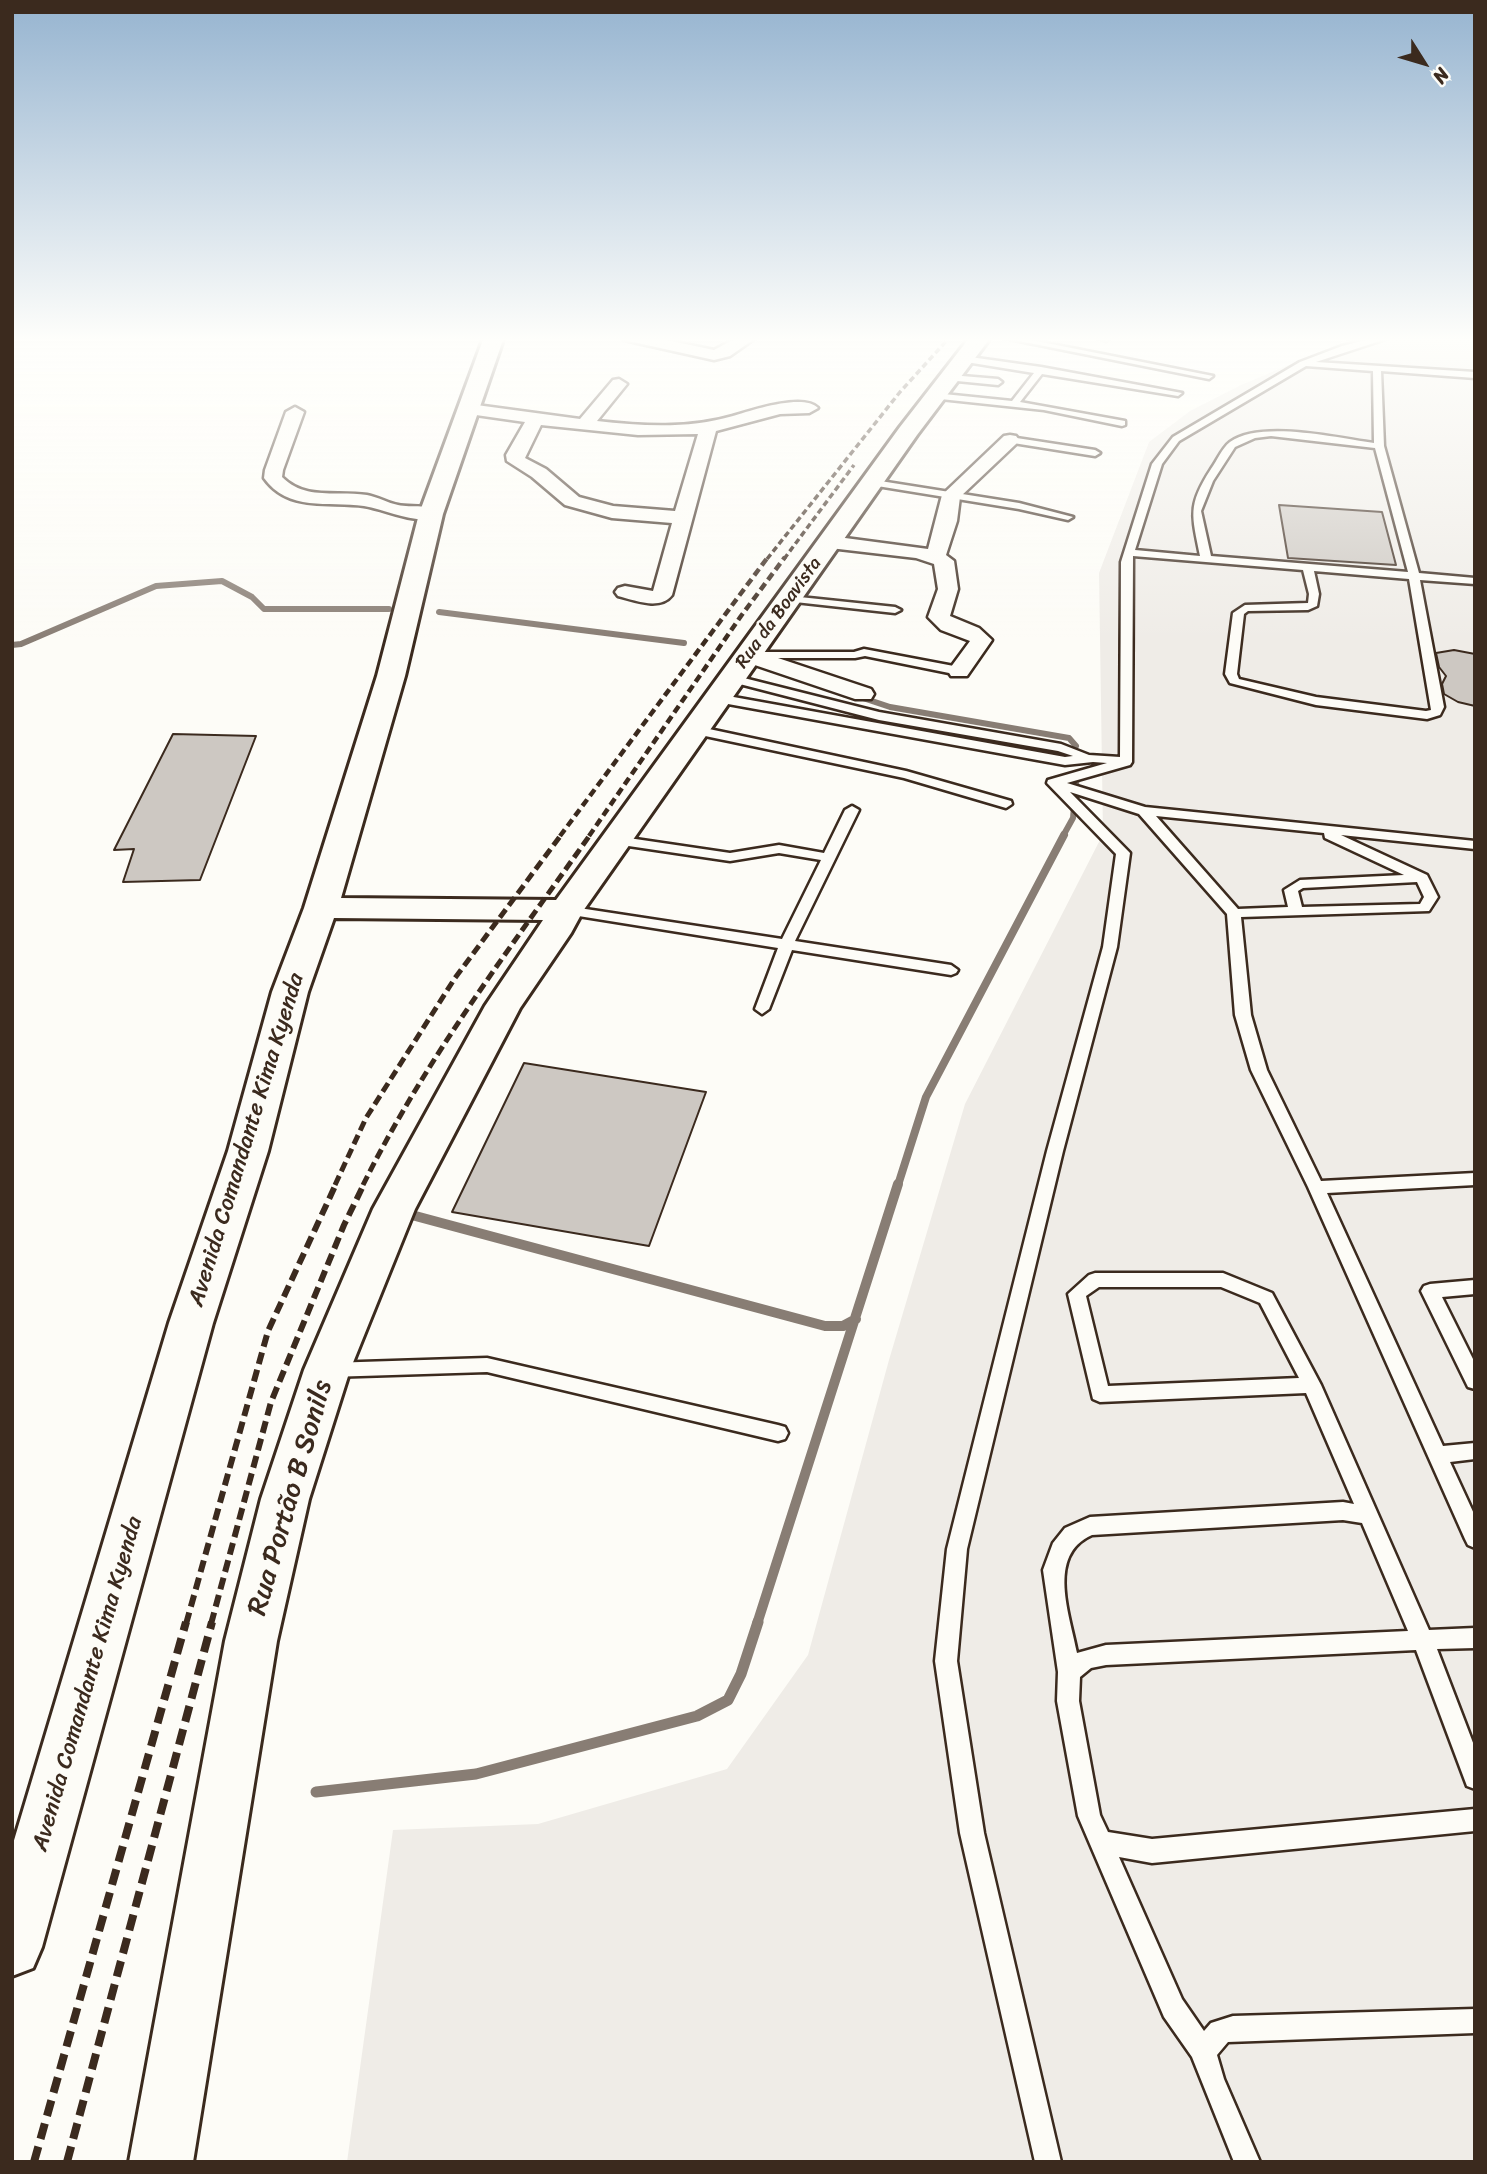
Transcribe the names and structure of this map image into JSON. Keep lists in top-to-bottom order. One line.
{"streets":{"main road":["Rua da Boavista","Avenida Comandante Kima Kyenda","Rua Portão B Sonils"]},"crossings":[["Rua da Boavista","Rua Portão B Sonils"]],"north":"bottom right"}
